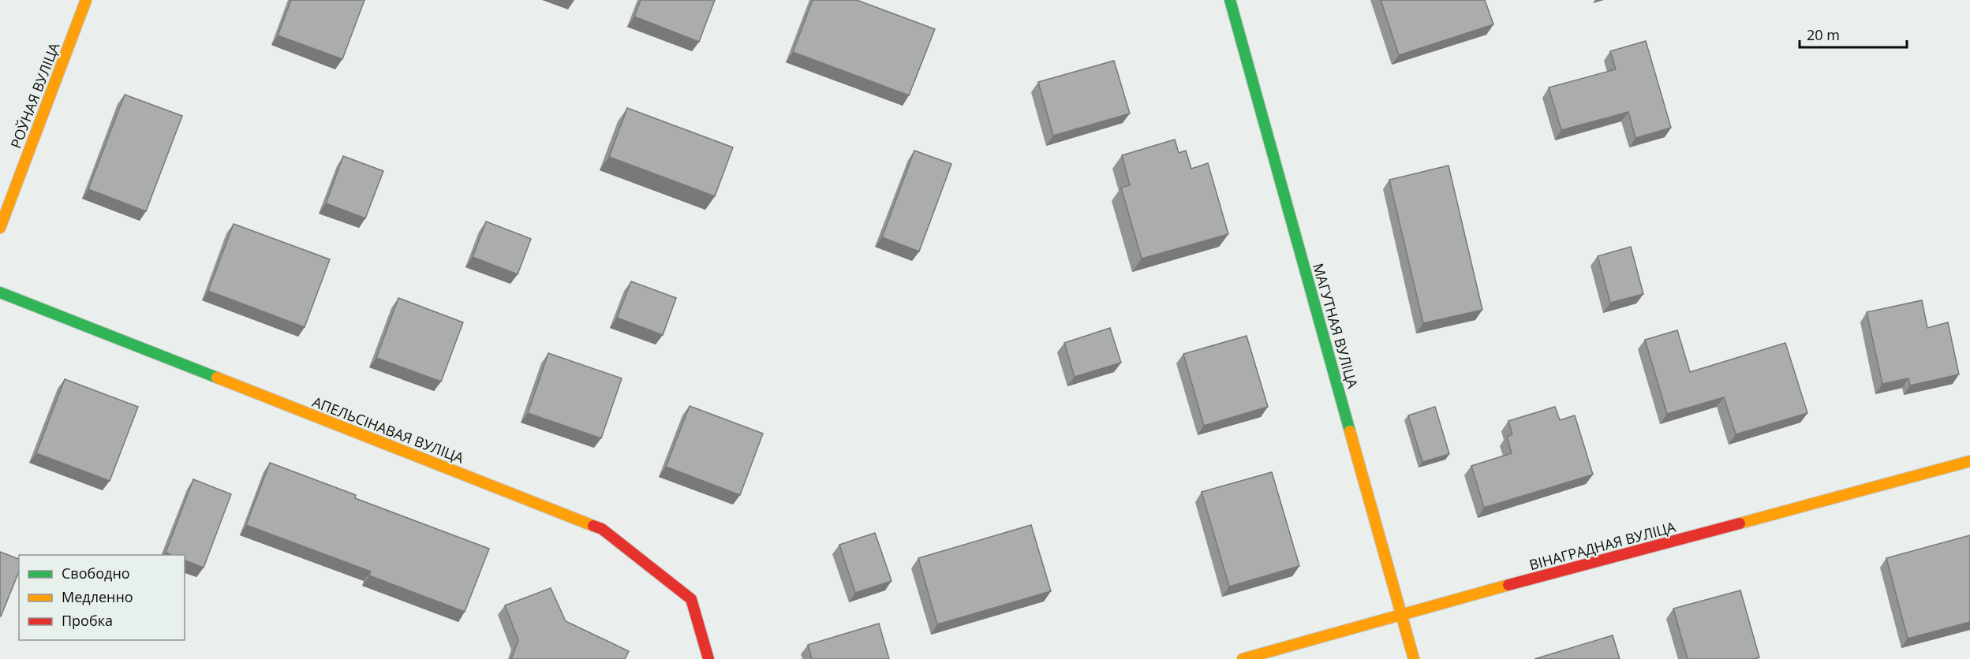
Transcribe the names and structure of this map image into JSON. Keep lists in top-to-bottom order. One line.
{"streets":{"street":["РОЎНАЯ ВУЛІЦА","МАГУТНАЯ ВУЛІЦА","АПЕЛЬСІНАВАЯ ВУЛІЦА","ВІНАГРАДНАЯ ВУЛІЦА"]},"crossings":[["МАГУТНАЯ ВУЛІЦА","ВІНАГРАДНАЯ ВУЛІЦА"]],"legend":["Свободно","Медленно","Пробка"],"scale_bar":"20 m"}
